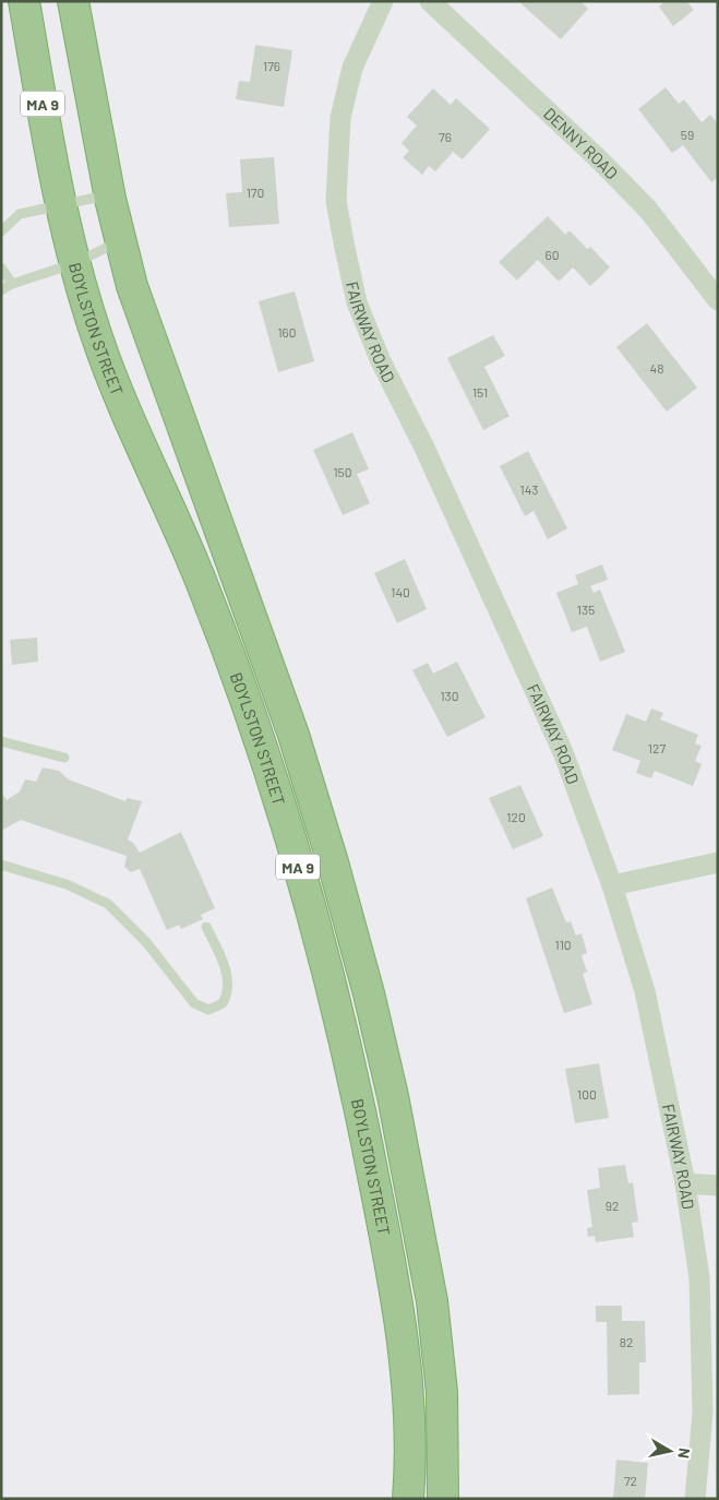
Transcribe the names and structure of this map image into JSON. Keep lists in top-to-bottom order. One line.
{"streets":{"highway":["MA 9","BOYLSTON STREET"],"street":["DENNY ROAD","FAIRWAY ROAD"]},"house_numbers":["176","59","76","170","60","160","48","151","150","143","140","135","130","127","120","110","100","92","82","72"],"north":"right"}
